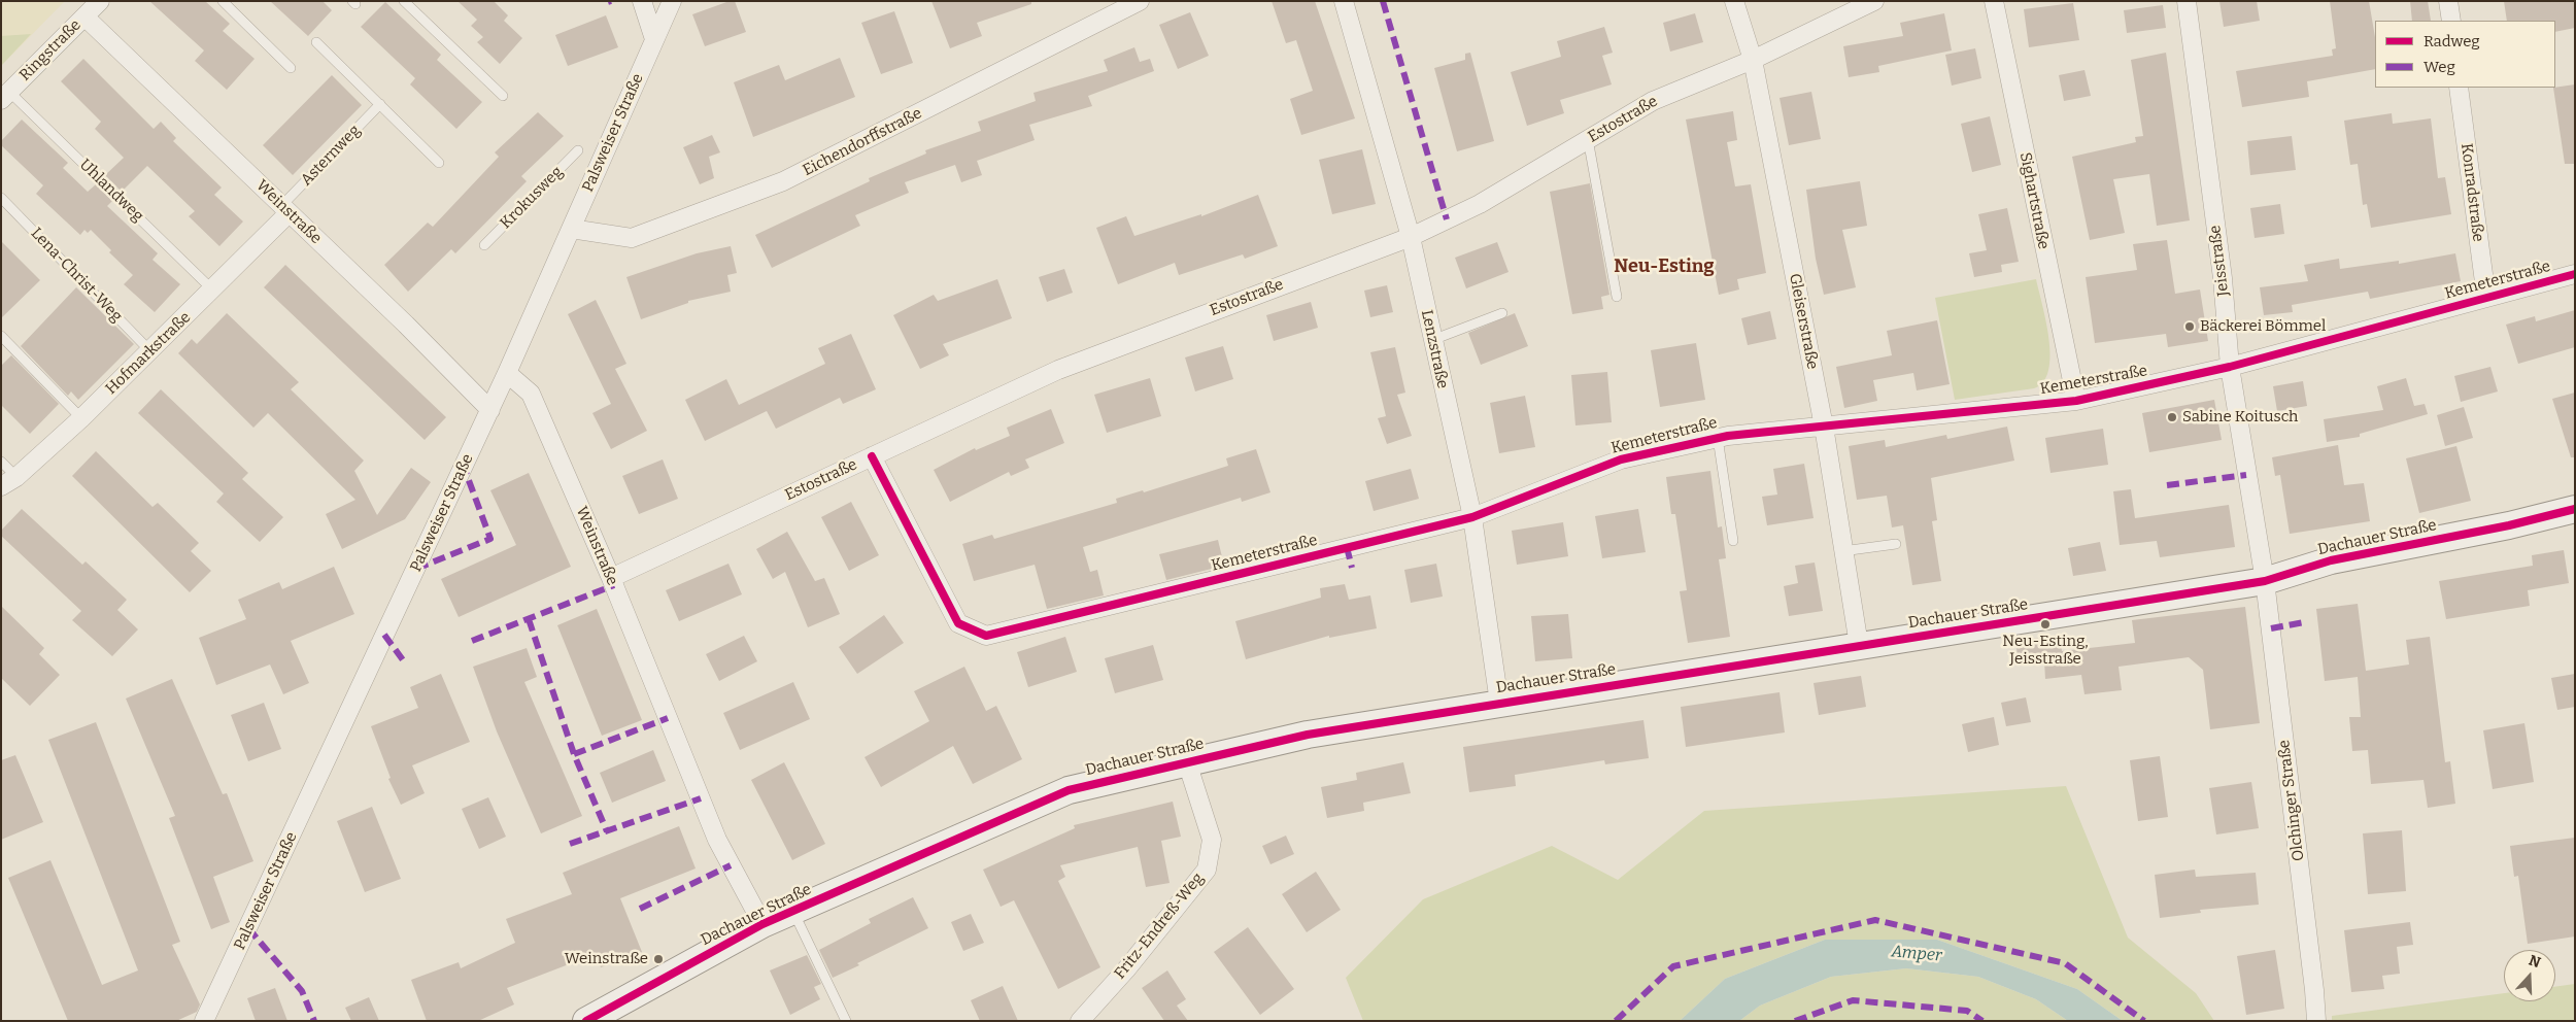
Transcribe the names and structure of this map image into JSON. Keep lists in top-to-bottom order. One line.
{"streets":{"street":["Ringstraße","Estostraße","Palsweiser Straße","Eichendorffstraße","Konradstraße","Sighartstraße","Weinstraße","Jeisstraße","Kemeterstraße","Gleiserstraße","Lenzstraße","Hofmarkstraße","Dachauer Straße","Olchinger Straße","Fritz-Endreß-Weg"],"lane":["Asternweg","Uhlandweg","Krokusweg","Lena-Christ-Weg"]},"crossings":[["Ringstraße","Uhlandweg"],["Ringstraße","Weinstraße"],["Estostraße","Weinstraße"],["Estostraße","Kemeterstraße"],["Estostraße","Gleiserstraße"],["Estostraße","Lenzstraße"],["Palsweiser Straße","Eichendorffstraße"],["Palsweiser Straße","Weinstraße"],["Asternweg","Weinstraße"],["Asternweg","Hofmarkstraße"],["Uhlandweg","Hofmarkstraße"],["Konradstraße","Kemeterstraße"],["Sighartstraße","Kemeterstraße"],["Weinstraße","Hofmarkstraße"],["Weinstraße","Dachauer Straße"],["Jeisstraße","Kemeterstraße"],["Jeisstraße","Dachauer Straße"],["Jeisstraße","Olchinger Straße"],["Lena-Christ-Weg","Hofmarkstraße"],["Kemeterstraße","Gleiserstraße"],["Kemeterstraße","Lenzstraße"],["Gleiserstraße","Dachauer Straße"],["Lenzstraße","Dachauer Straße"],["Dachauer Straße","Olchinger Straße"],["Dachauer Straße","Fritz-Endreß-Weg"]],"districts":["Neu-Esting"],"water":["Amper"],"places":["Bäckerei Bömmel","Sabine Koitusch","Neu-Esting, Jeisstraße","Weinstraße"],"legend":["Radweg","Weg"],"north":"top"}
